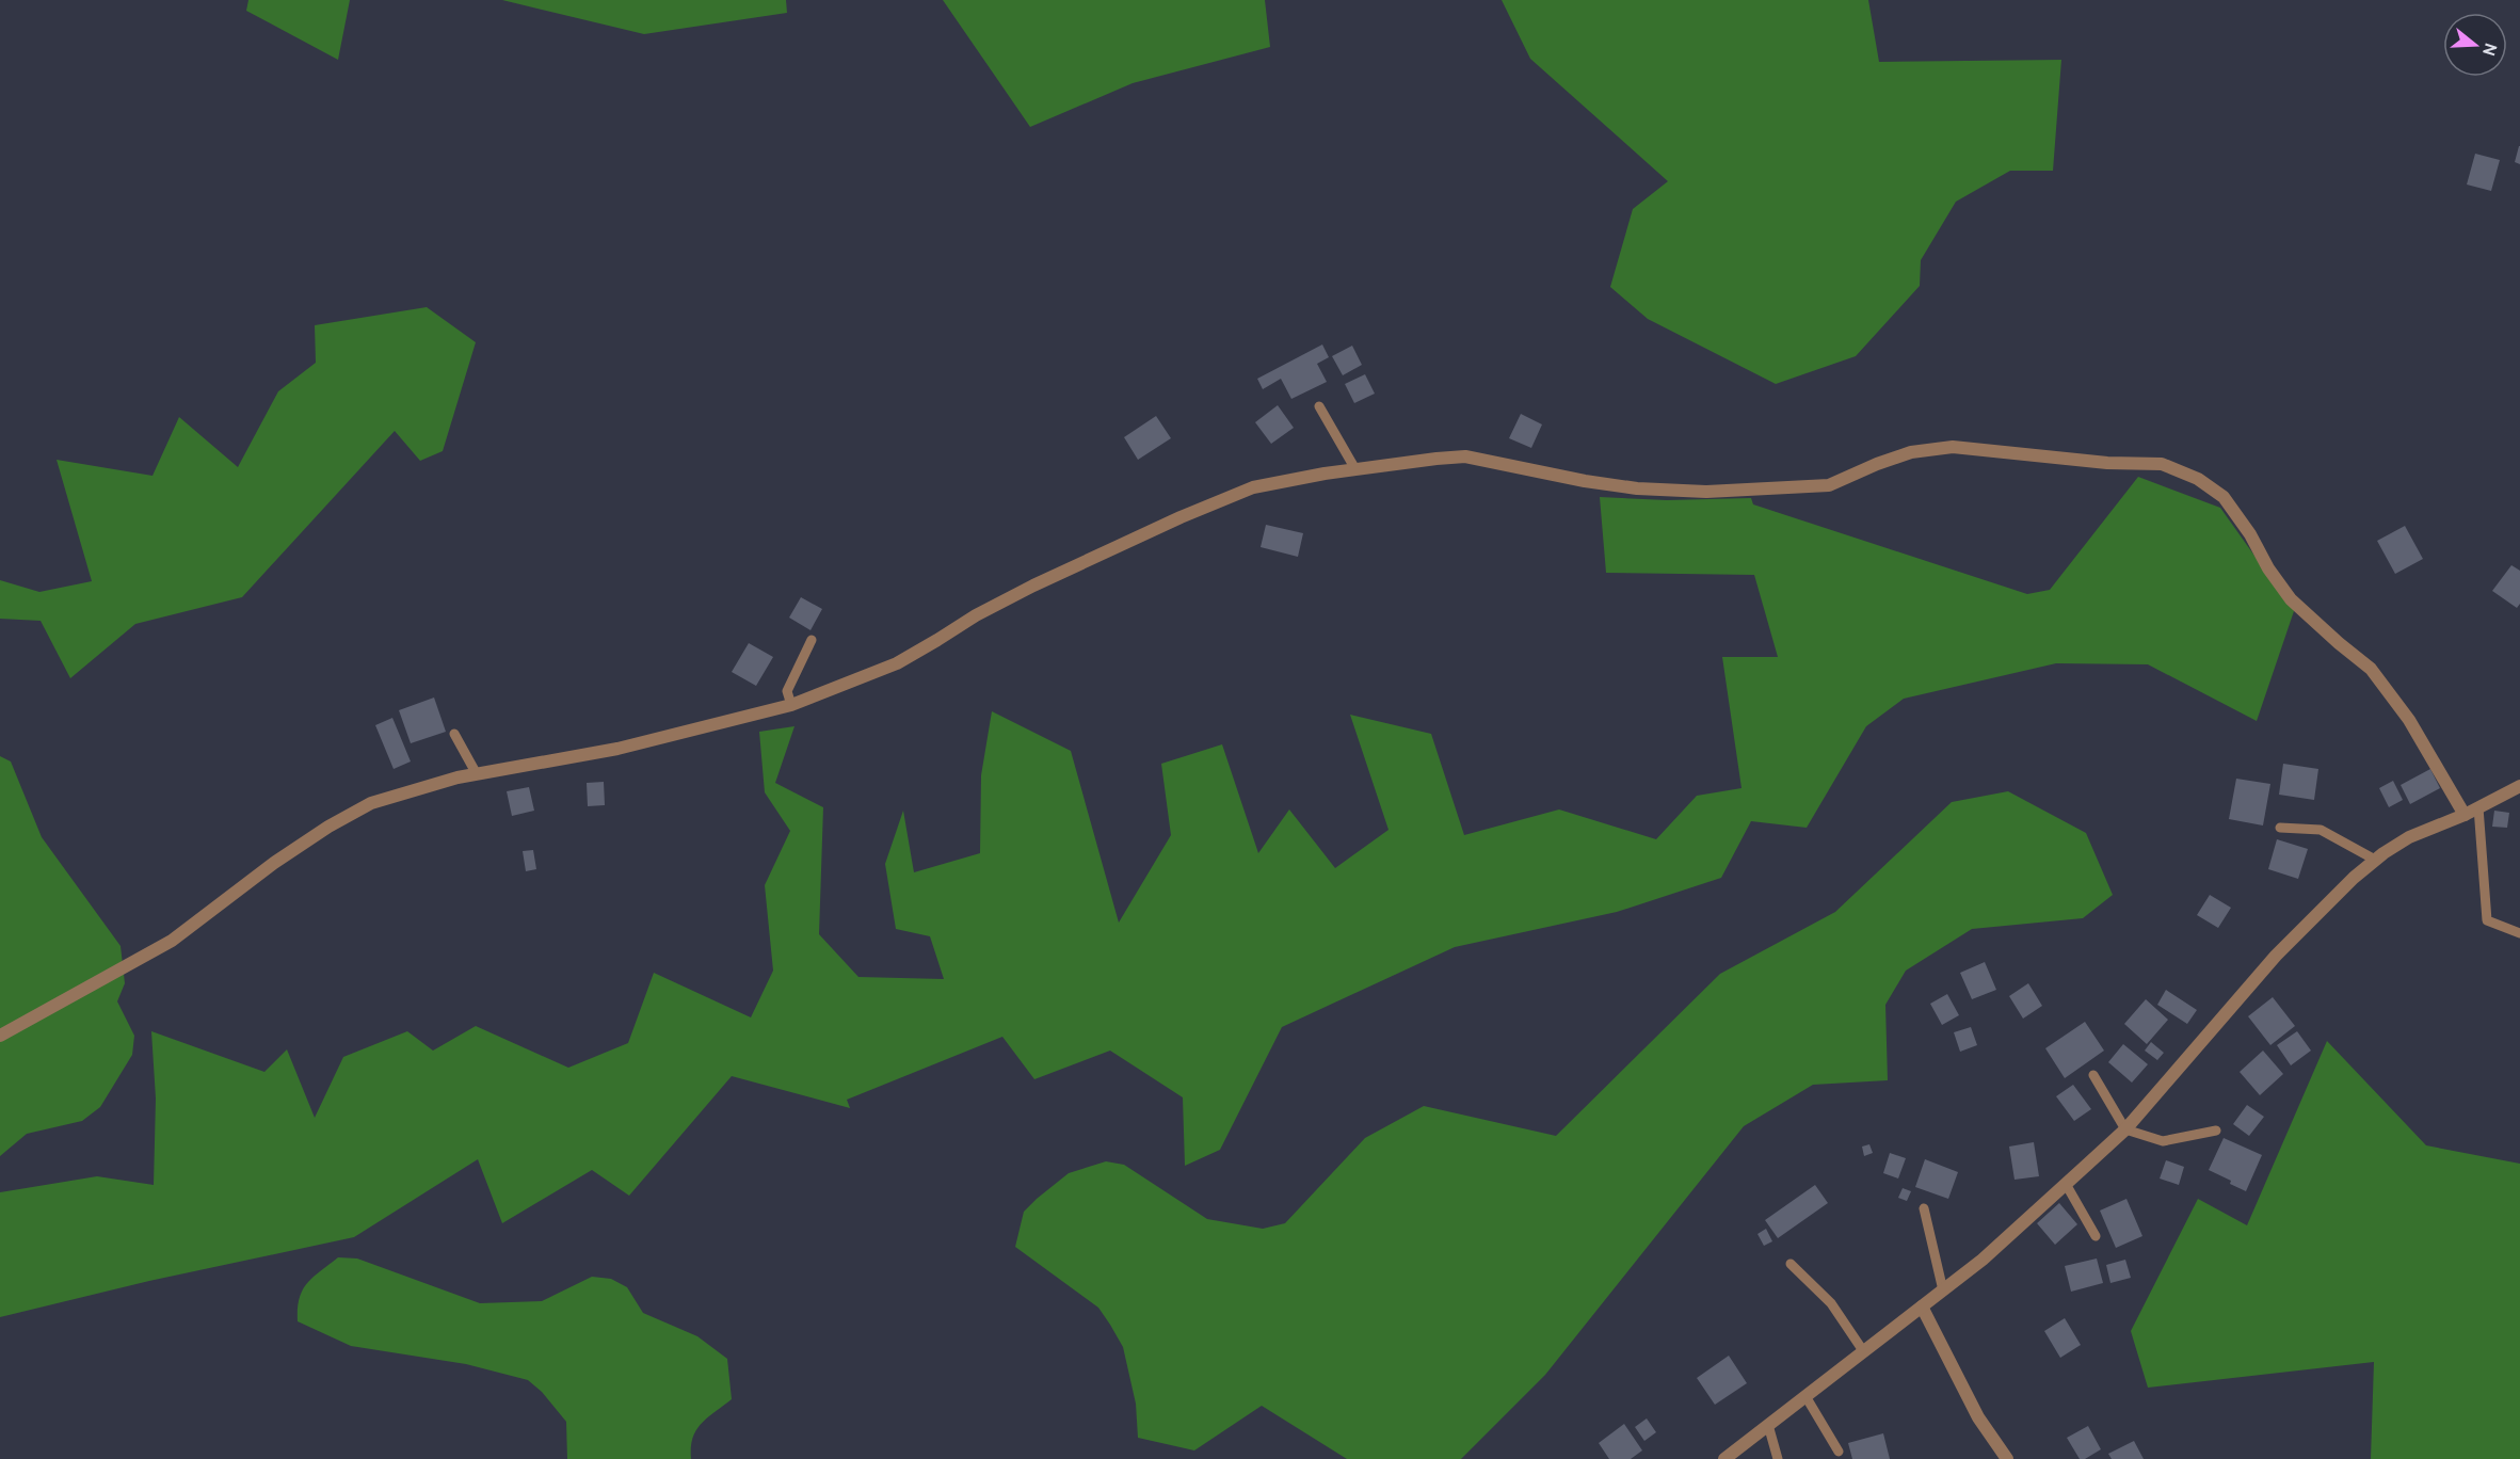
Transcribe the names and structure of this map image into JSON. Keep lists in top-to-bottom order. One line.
{"north":"right"}
